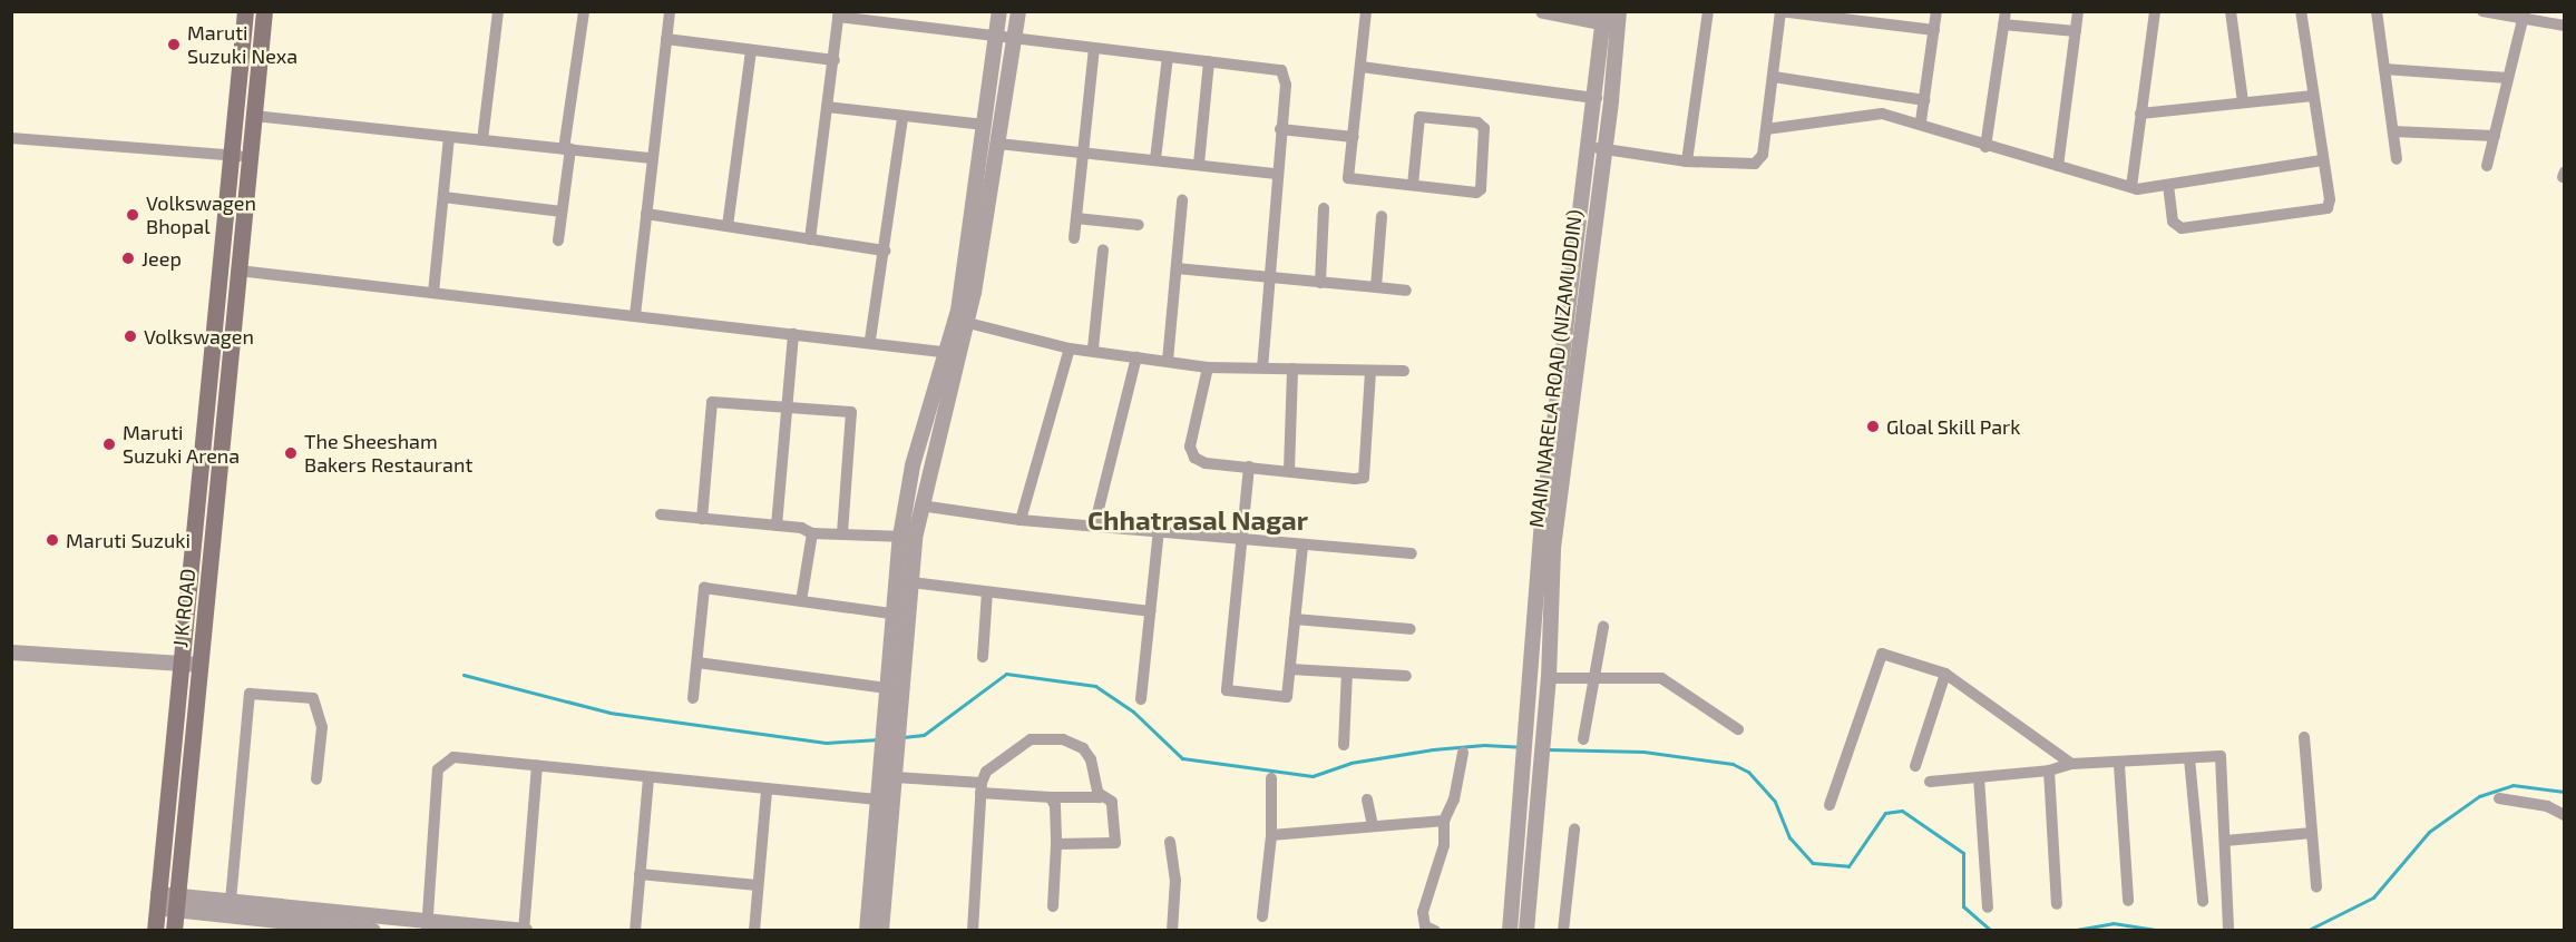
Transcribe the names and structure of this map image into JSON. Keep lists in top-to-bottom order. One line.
{"streets":{"main road":["J K ROAD"],"street":["MAIN NARELA ROAD (NIZAMUDDIN)"]},"districts":["Chhatrasal Nagar"],"places":["Maruti Suzuki Nexa","Volkswagen Bhopal","Jeep","Volkswagen","Gloal Skill Park","Maruti Suzuki Arena","The Sheesham Bakers Restaurant","Maruti Suzuki"]}
